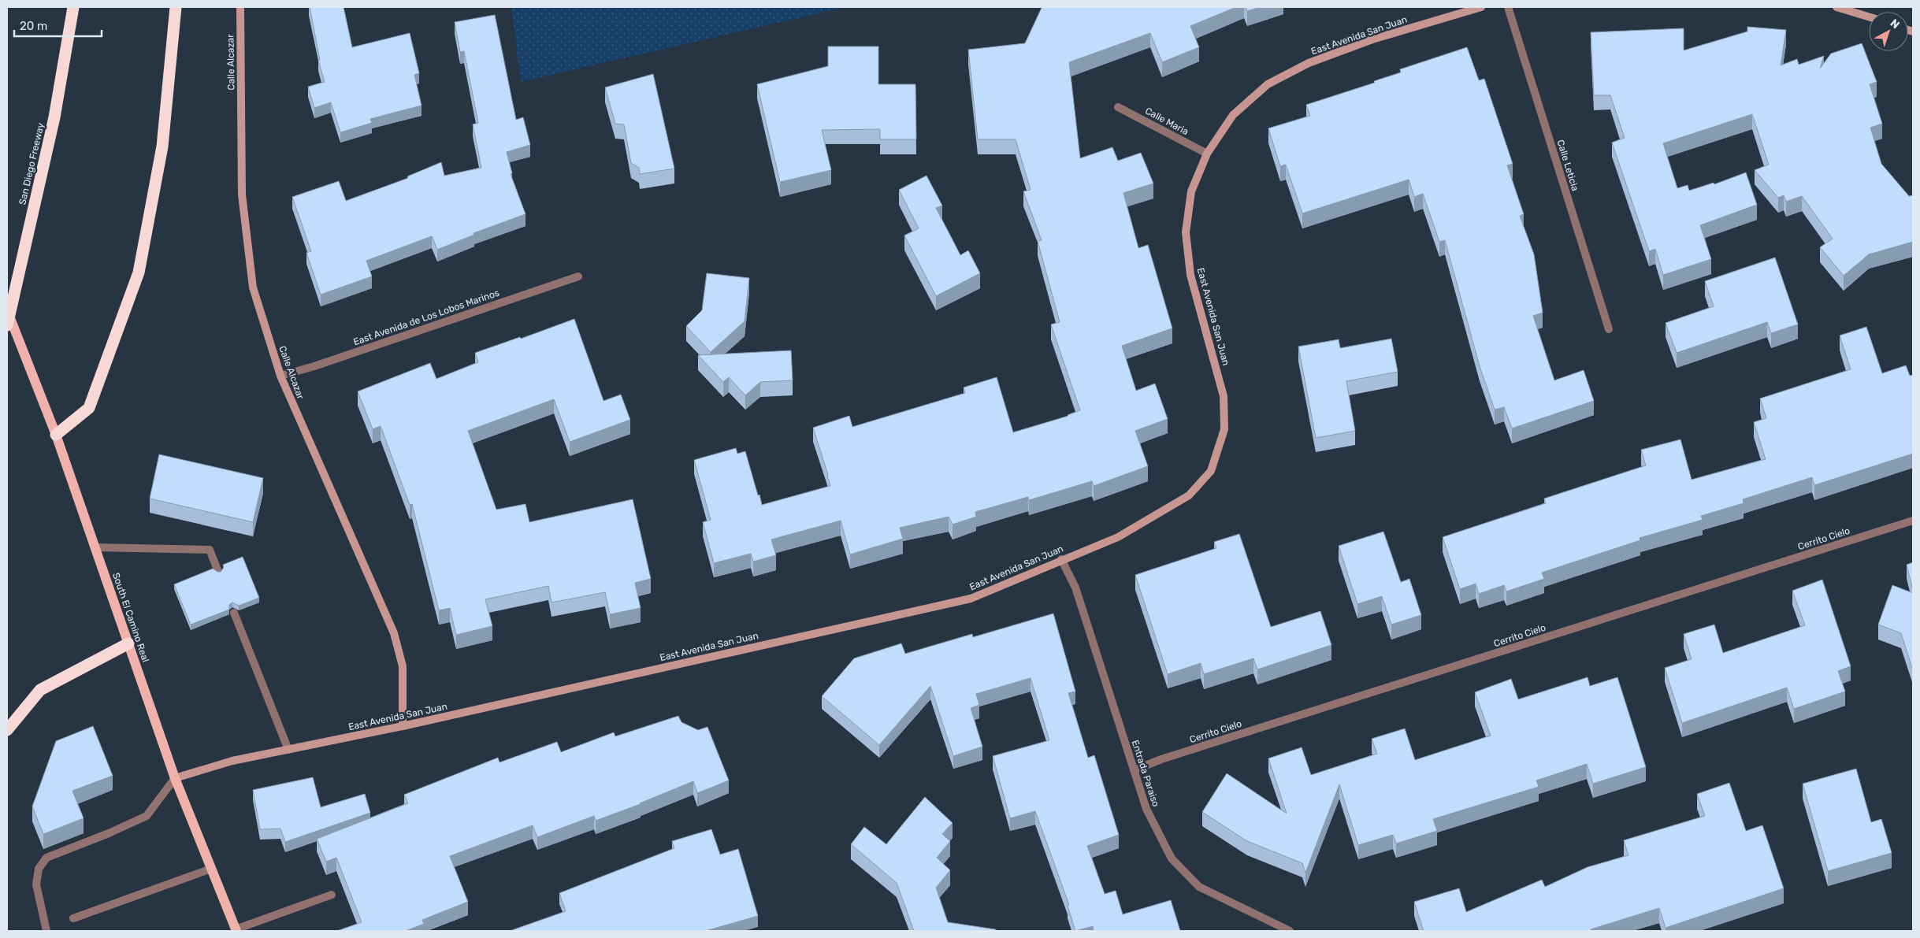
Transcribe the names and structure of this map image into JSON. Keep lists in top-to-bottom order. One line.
{"streets":{"highway":["San Diego Freeway"],"main road":["South El Camino Real"],"street":["East Avenida San Juan","Calle Alcazar","Calle Maria","Calle Leticia","East Avenida de Los Lobos Marinos","Cerrito Cielo","Entrada Paraiso"]},"crossings":[["East Avenida San Juan","Calle Alcazar"],["East Avenida San Juan","Calle Maria"],["East Avenida San Juan","South El Camino Real"],["East Avenida San Juan","Entrada Paraiso"],["Calle Alcazar","East Avenida de Los Lobos Marinos"],["Cerrito Cielo","Entrada Paraiso"]],"scale_bar":"20 m","north":"top right"}
